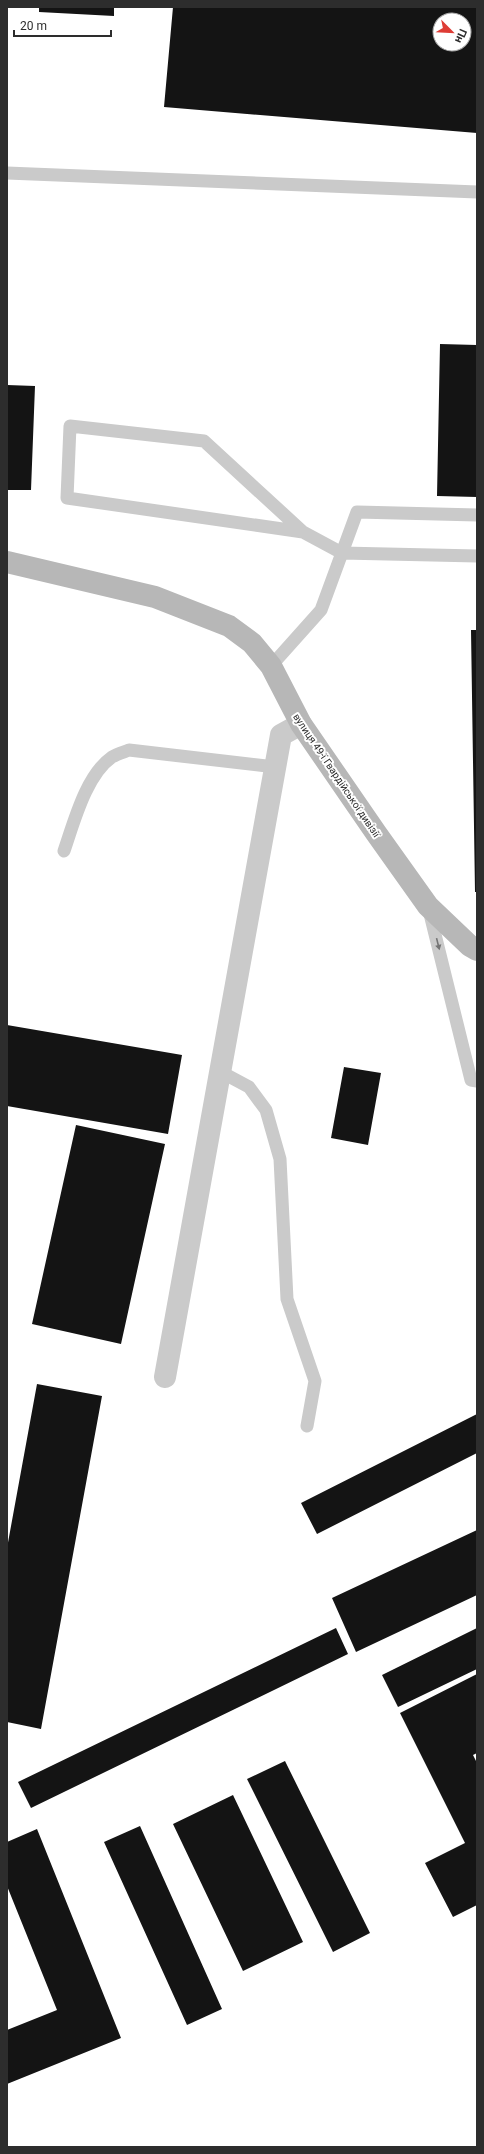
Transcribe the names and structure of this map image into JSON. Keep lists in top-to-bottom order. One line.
{"streets":{"street":["вулиця 49-ї Гвардійської дивізії"]},"scale_bar":"20 m","north":"bottom right"}
